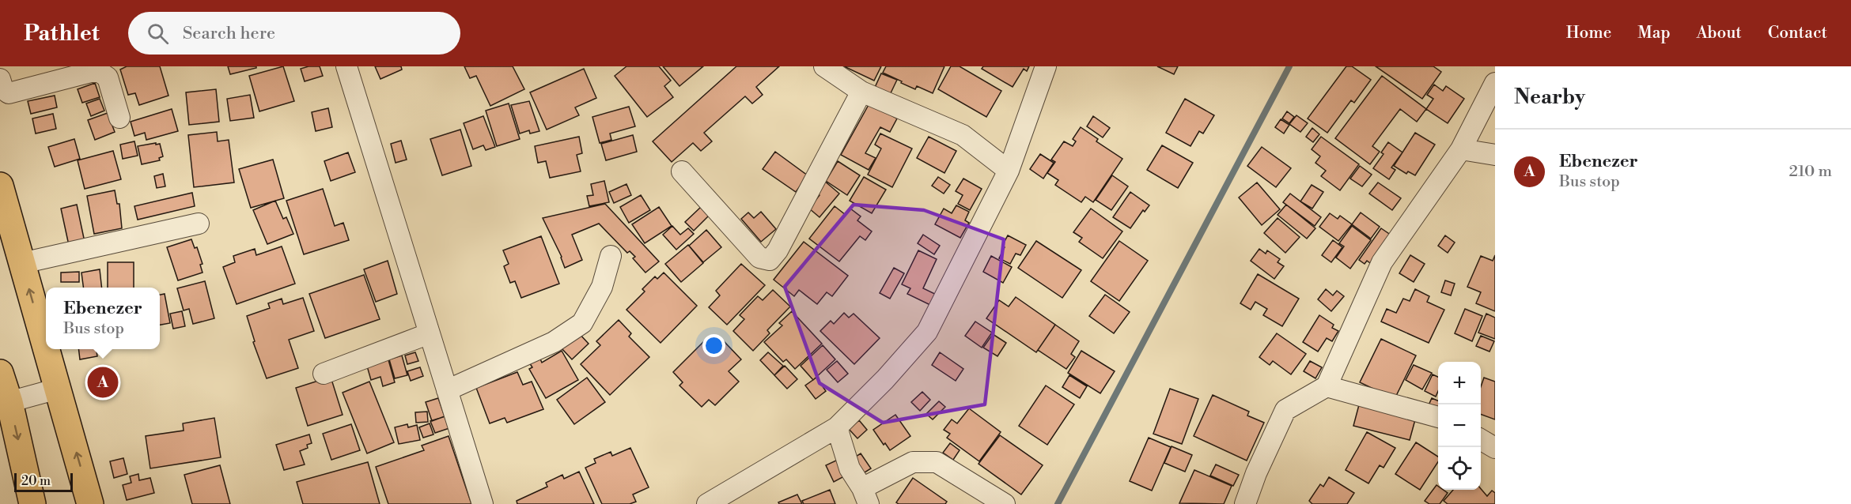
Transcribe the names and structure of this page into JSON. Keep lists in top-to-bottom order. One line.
{"scale_bar":"20 m","page":{"header":"Pathlet","search":"Search here","nav":["Home","Map","About","Contact"],"heading":"Nearby","list":[{"mark":"A","name":"Ebenezer","note":"Bus stop","value":"210 m"}],"popup":["Ebenezer","Bus stop"],"map_buttons":["+","−"],"pins":"A","scale":"20 m"}}
